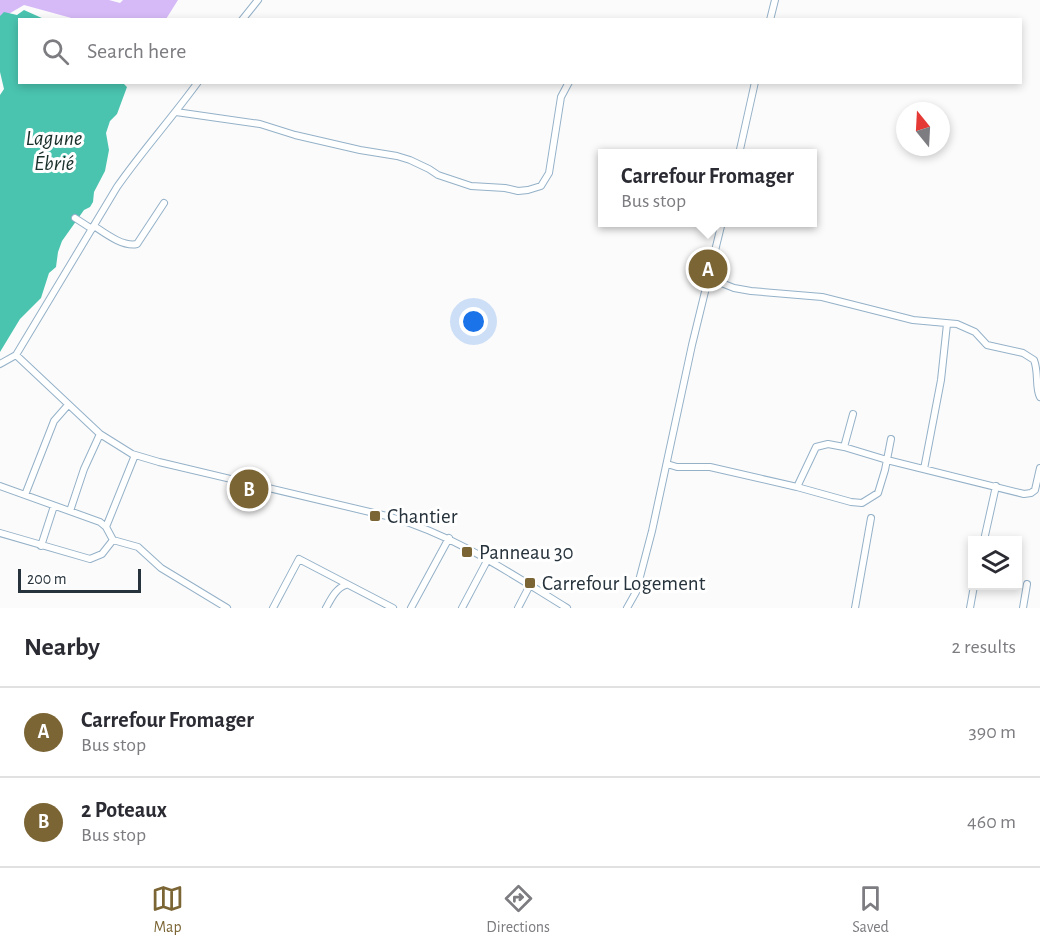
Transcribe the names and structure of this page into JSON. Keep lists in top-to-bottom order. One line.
{"water":["Lagune Ébrié"],"places":{"transit":["Chantier","Panneau 30","Carrefour Logement"]},"scale_bar":"200 m","north":"top","page":{"search":"Search here","popup":["Carrefour Fromager","Bus stop"],"pins":["A","B"],"scale":"200 m","heading":["Nearby","2 results"],"list":[{"mark":"A","name":"Carrefour Fromager","note":"Bus stop","value":"390 m"},{"mark":"B","name":"2 Poteaux","note":"Bus stop","value":"460 m"}],"nav":["Map","Directions","Saved"]}}
